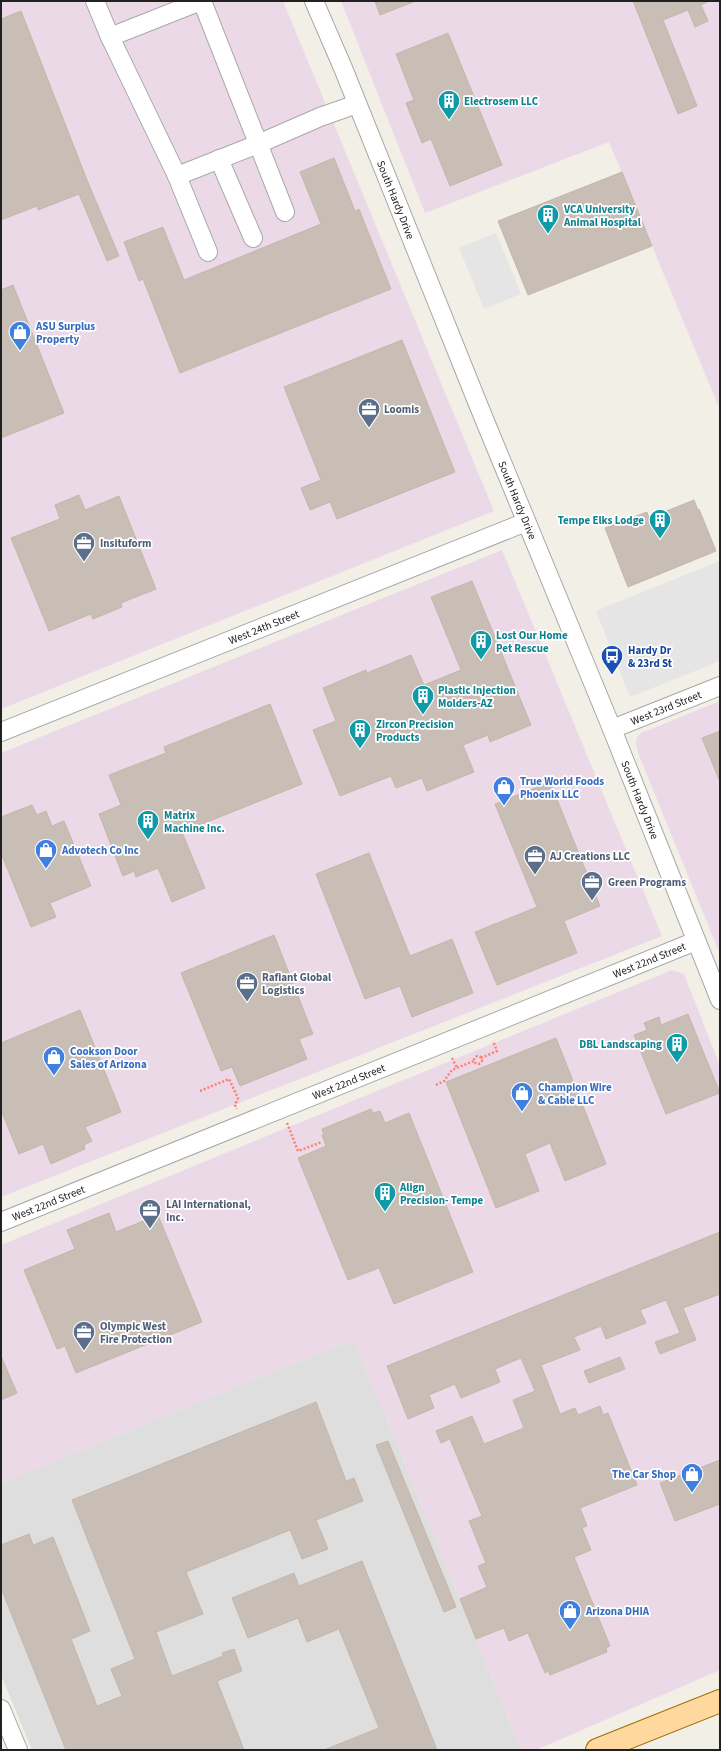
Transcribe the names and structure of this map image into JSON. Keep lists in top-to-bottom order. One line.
{"streets":{"street":["South Hardy Drive","West 24th Street","West 23rd Street","West 22nd Street"]},"crossings":[["South Hardy Drive","West 24th Street"],["South Hardy Drive","West 23rd Street"],["South Hardy Drive","West 22nd Street"]],"places":{"building":["Electrosem LLC","VCA University Animal Hospital","Tempe Elks Lodge","Lost Our Home Pet Rescue","Plastic Injection Molders-AZ","Zircon Precision Products","Matrix Machine Inc.","DBL Landscaping","Align Precision- Tempe"],"shop":["ASU Surplus Property","True World Foods Phoenix LLC","Advotech Co Inc","Cookson Door Sales of Arizona","Champion Wire & Cable LLC","The Car Shop","Arizona DHIA"],"office":["Loomis","Insituform","AJ Creations LLC","Green Programs","Rafiant Global Logistics","LAI International, Inc.","Olympic West Fire Protection"],"bus stop":["Hardy Dr & 23rd St"]}}
